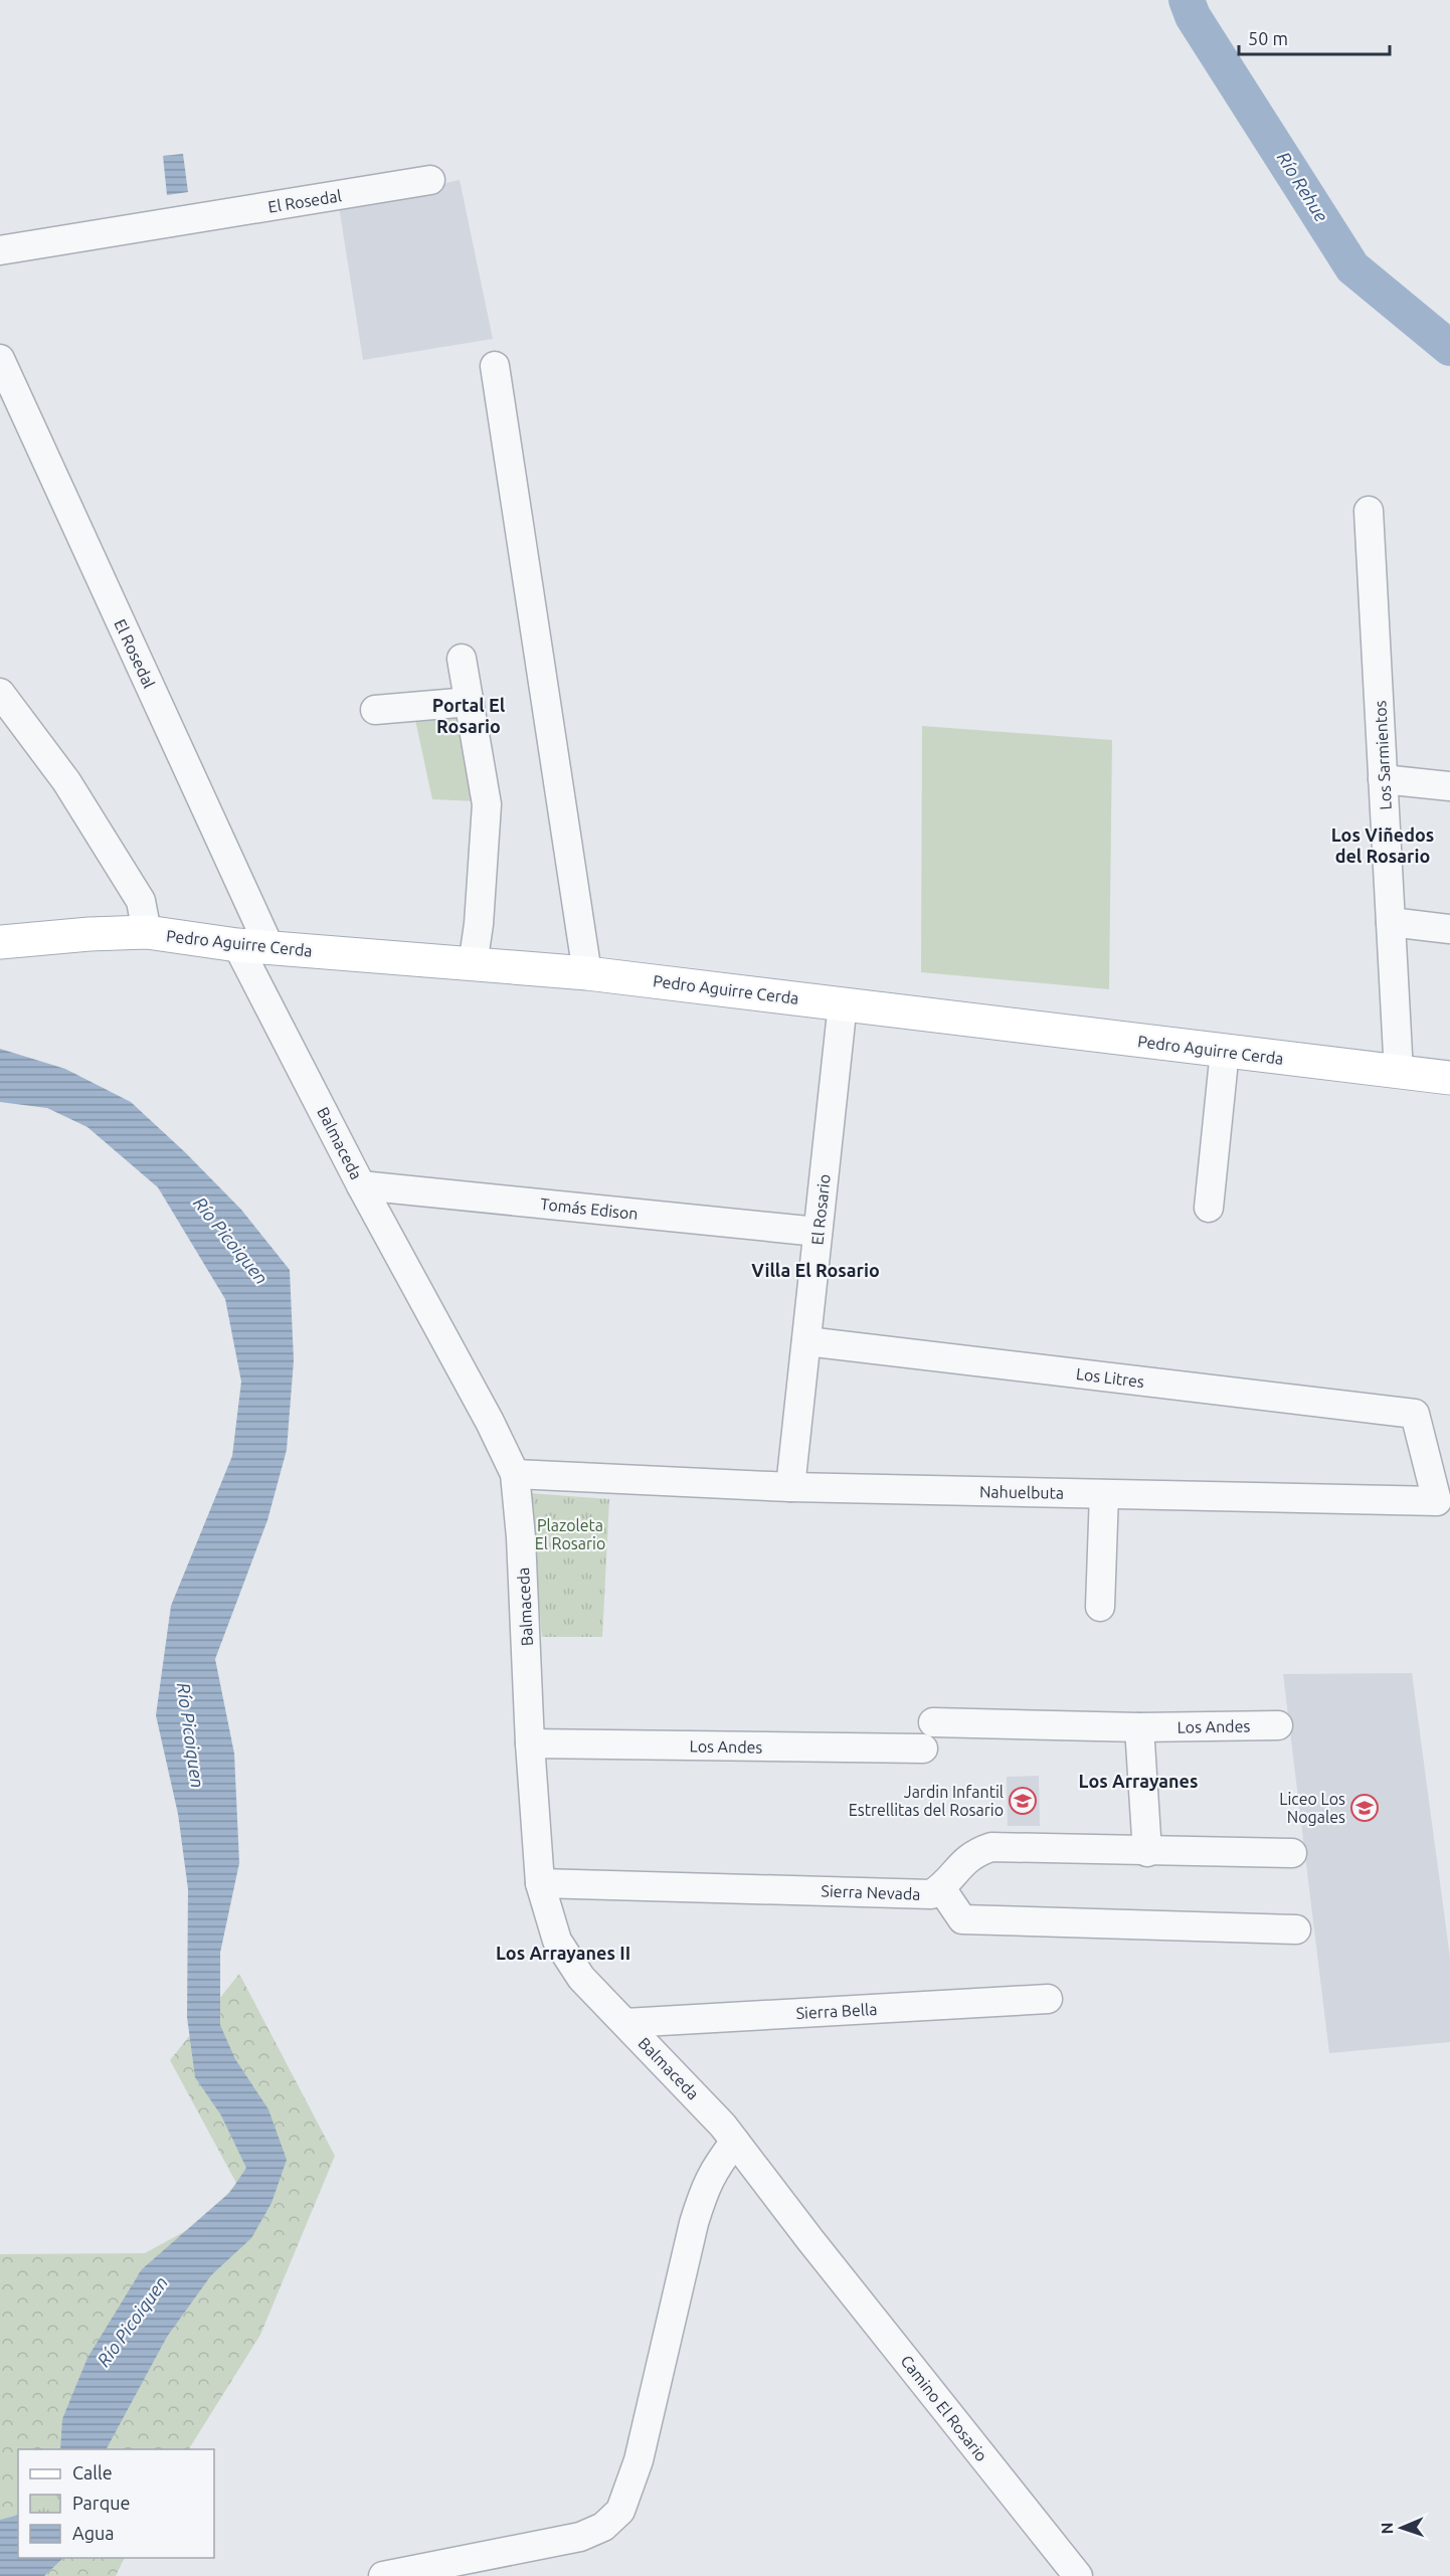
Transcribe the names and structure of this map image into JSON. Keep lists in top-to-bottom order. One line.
{"streets":{"main road":["Pedro Aguirre Cerda"],"street":["El Rosedal","Los Sarmientos","Balmaceda","Tomás Edison","El Rosario","Los Litres","Nahuelbuta","Los Andes","Sierra Nevada","Sierra Bella","Camino El Rosario"]},"crossings":[["El Rosedal","Pedro Aguirre Cerda"],["Los Sarmientos","Pedro Aguirre Cerda"],["Pedro Aguirre Cerda","Balmaceda"],["Pedro Aguirre Cerda","El Rosario"],["Balmaceda","Tomás Edison"],["Balmaceda","Nahuelbuta"],["Balmaceda","Los Andes"],["Balmaceda","Sierra Nevada"],["Balmaceda","Sierra Bella"],["Balmaceda","Camino El Rosario"],["Tomás Edison","El Rosario"],["El Rosario","Los Litres"],["El Rosario","Nahuelbuta"],["Los Litres","Nahuelbuta"]],"districts":["Portal El Rosario","Los Viñedos del Rosario","Villa El Rosario","Los Arrayanes","Los Arrayanes II"],"water":["Río Rehue","Río Picoiquen"],"parks":["Plazoleta El Rosario"],"places":{"school or university":["Jardin Infantil Estrellitas del Rosario","Liceo Los Nogales"]},"legend":["Calle","Parque","Agua"],"scale_bar":"50 m","north":"left"}
